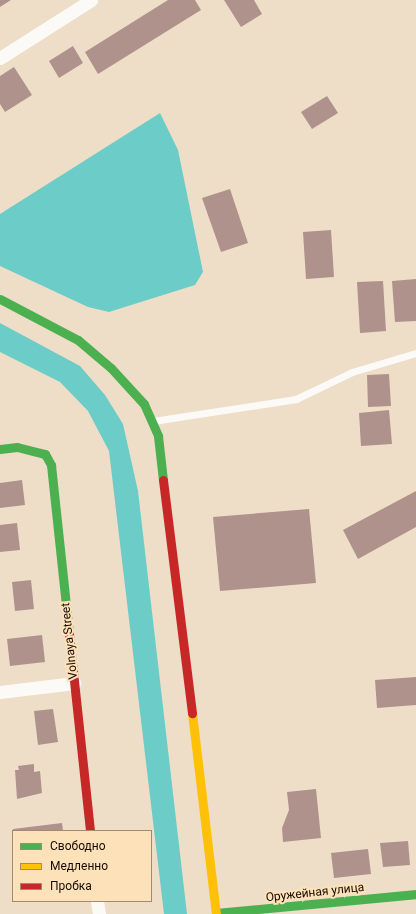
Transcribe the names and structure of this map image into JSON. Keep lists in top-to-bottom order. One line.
{"streets":{"street":["Volnaya Street","Оружейная улица"]},"legend":["Свободно","Медленно","Пробка"]}
